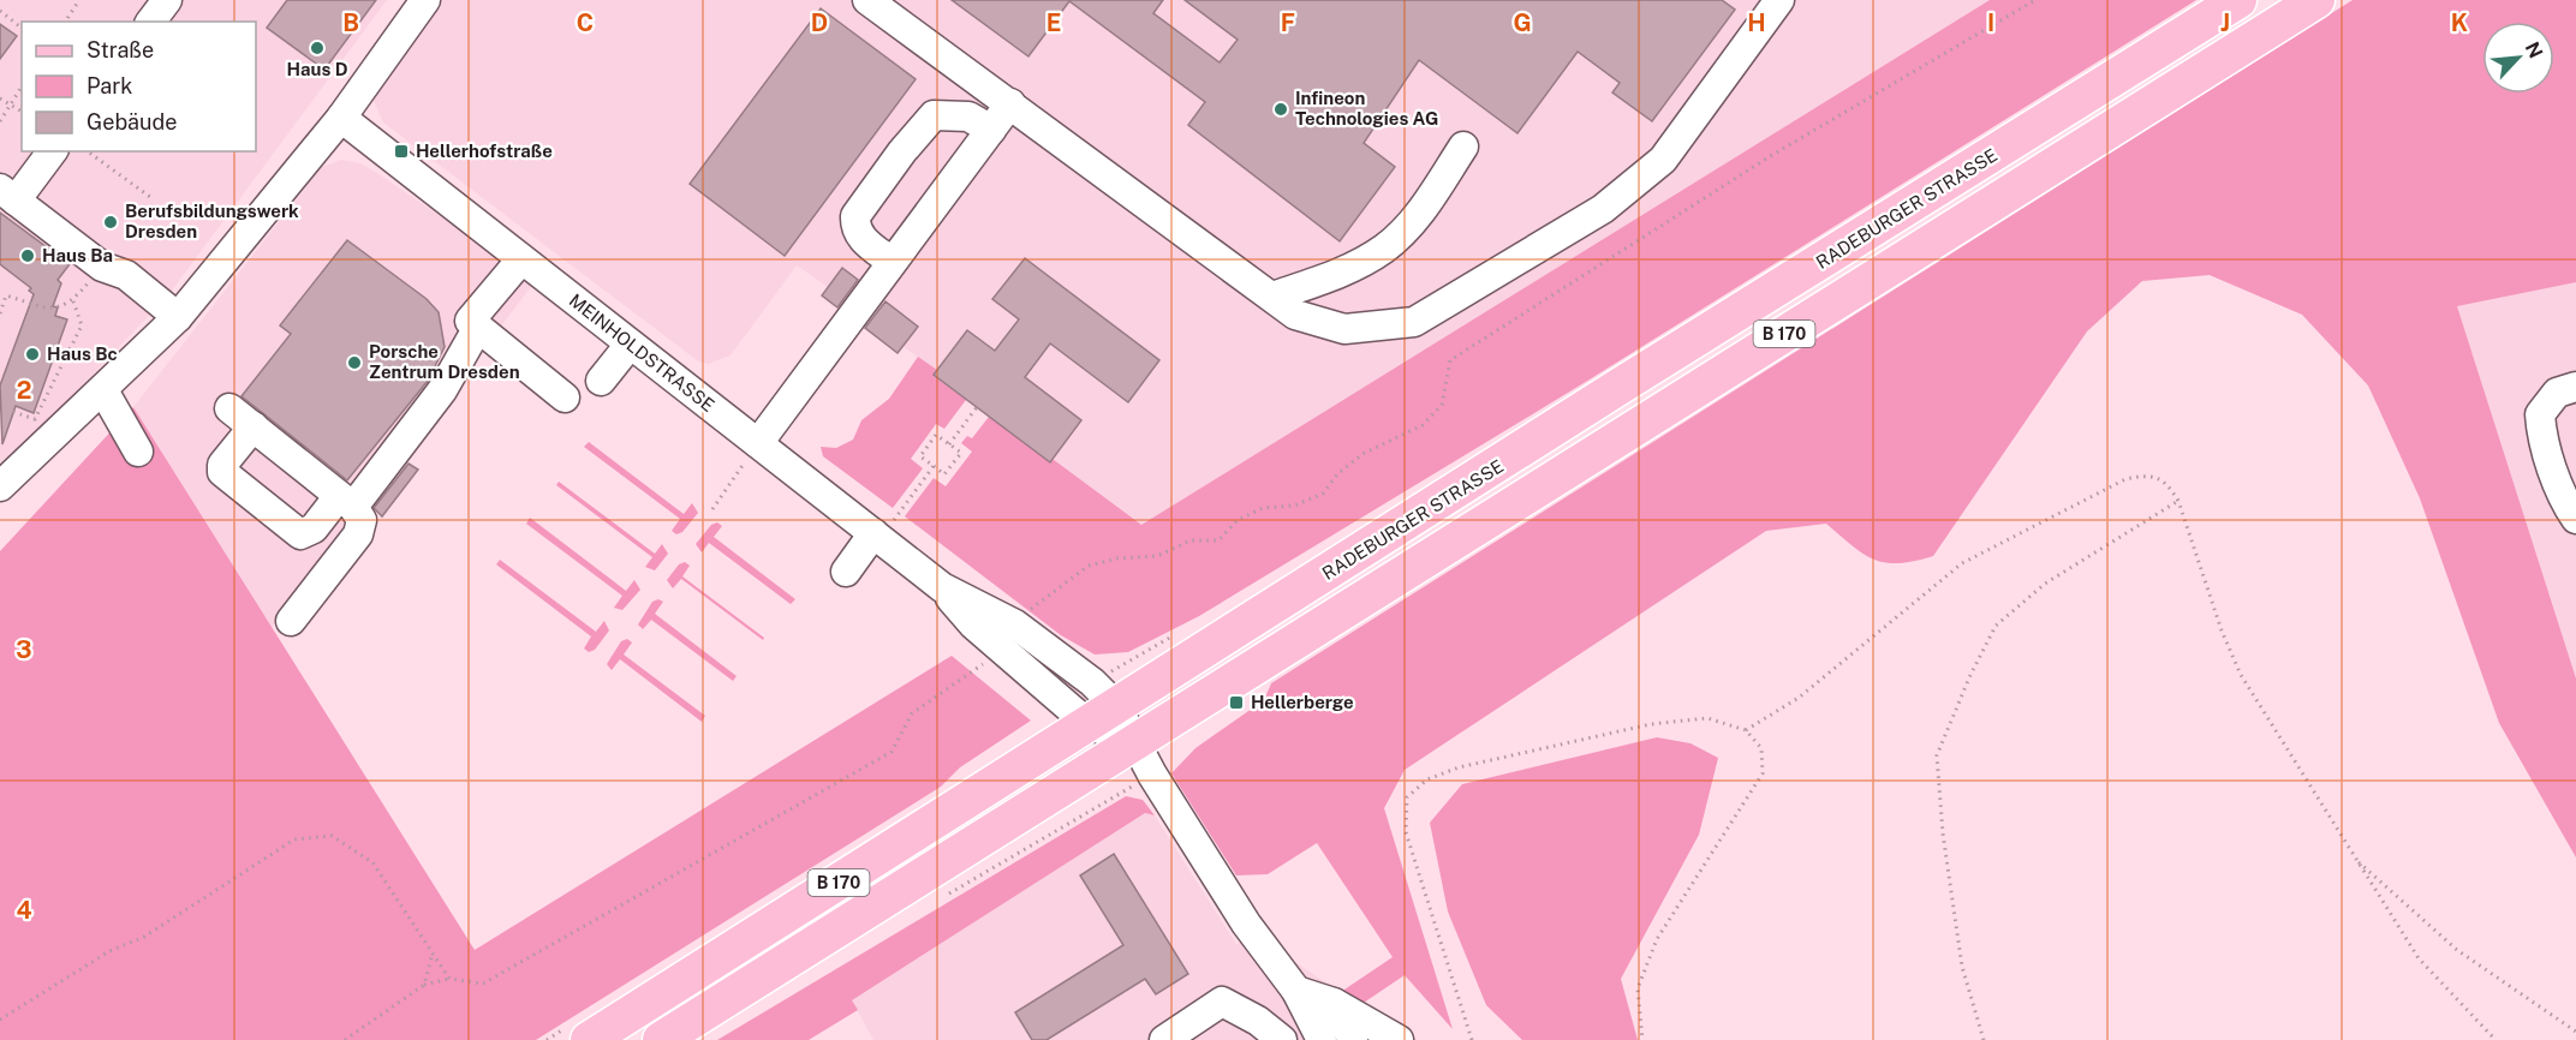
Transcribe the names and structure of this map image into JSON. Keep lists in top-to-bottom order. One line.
{"streets":{"main road":["RADEBURGER STRASSE","B 170"],"street":["MEINHOLDSTRASSE"]},"crossings":[["RADEBURGER STRASSE","MEINHOLDSTRASSE"],["B 170","MEINHOLDSTRASSE"]],"places":{"other":["Haus D","Infineon Technologies AG","Berufsbildungswerk Dresden","Haus Ba","Haus Bc","Porsche Zentrum Dresden"],"transit":["Hellerhofstraße","Hellerberge"]},"legend":["Straße","Park","Gebäude"],"north":"top right","grid":{"columns":["B","C","D","E","F","G","H","I","J","K"],"rows":["2","3","4"]}}
